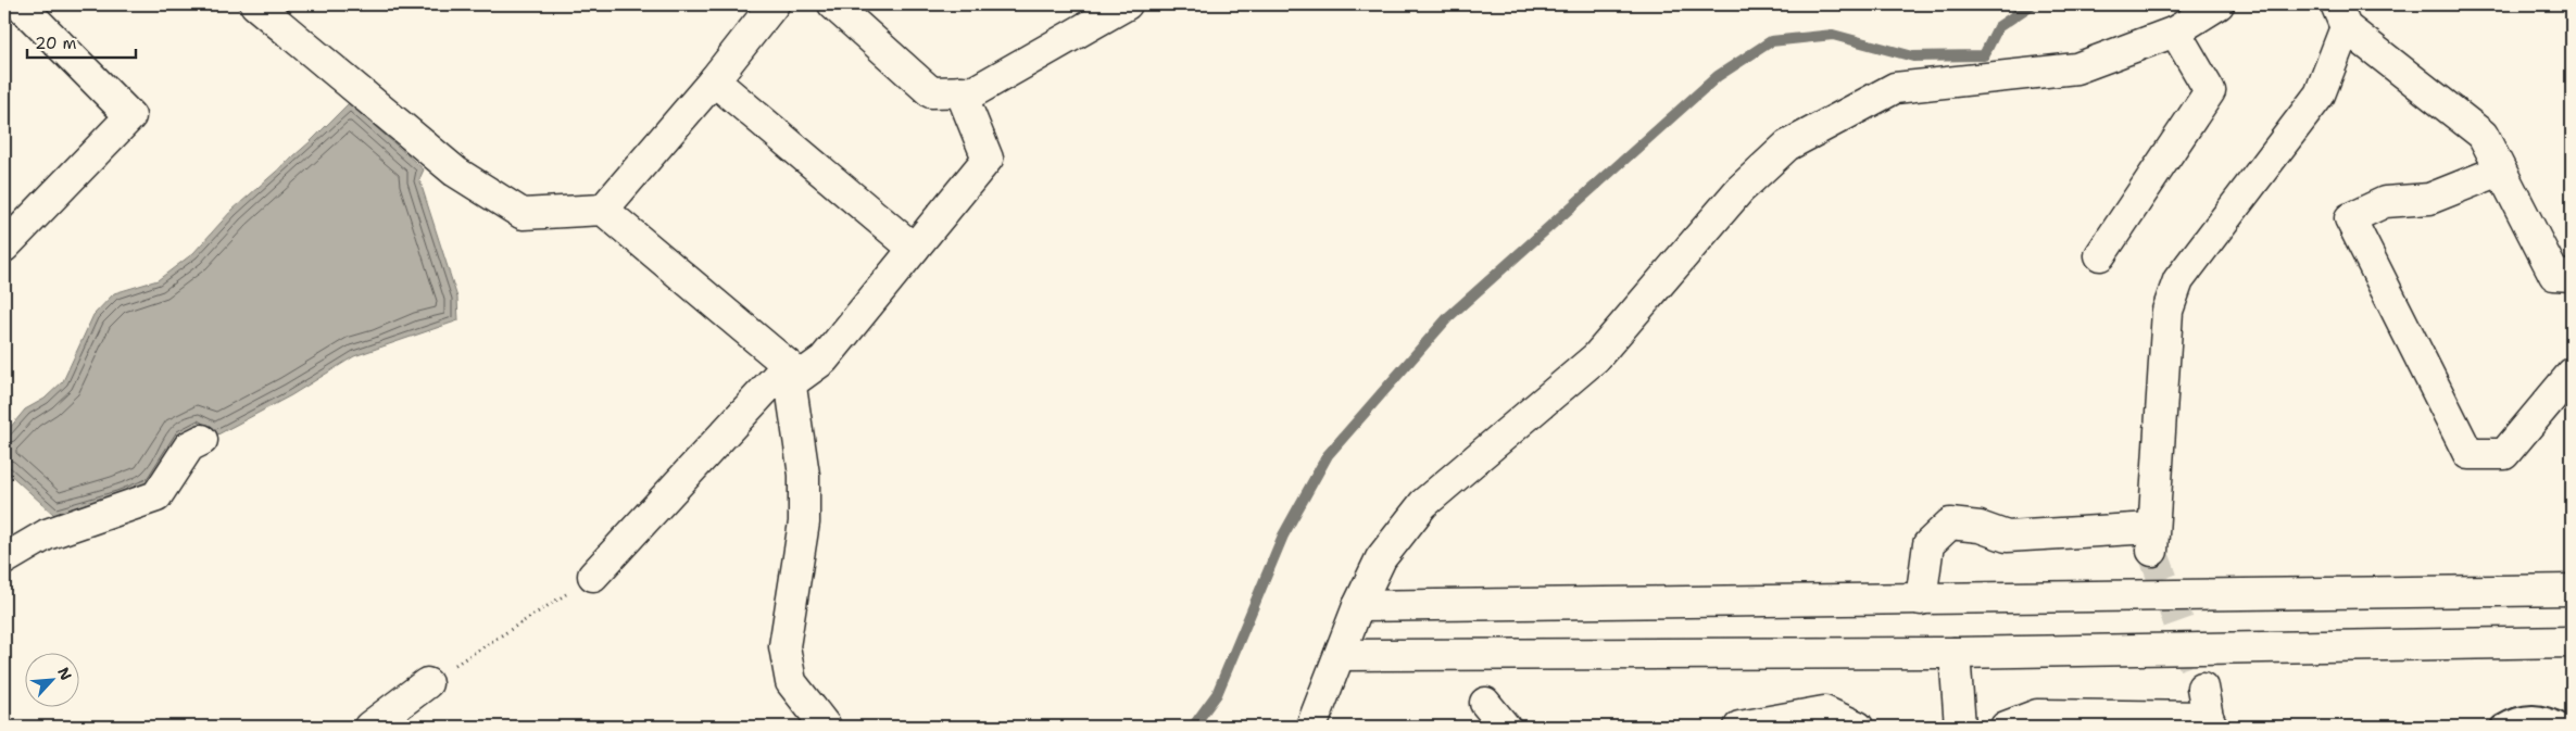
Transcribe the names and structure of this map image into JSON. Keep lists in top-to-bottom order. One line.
{"scale_bar":"20 m","north":"top right"}
